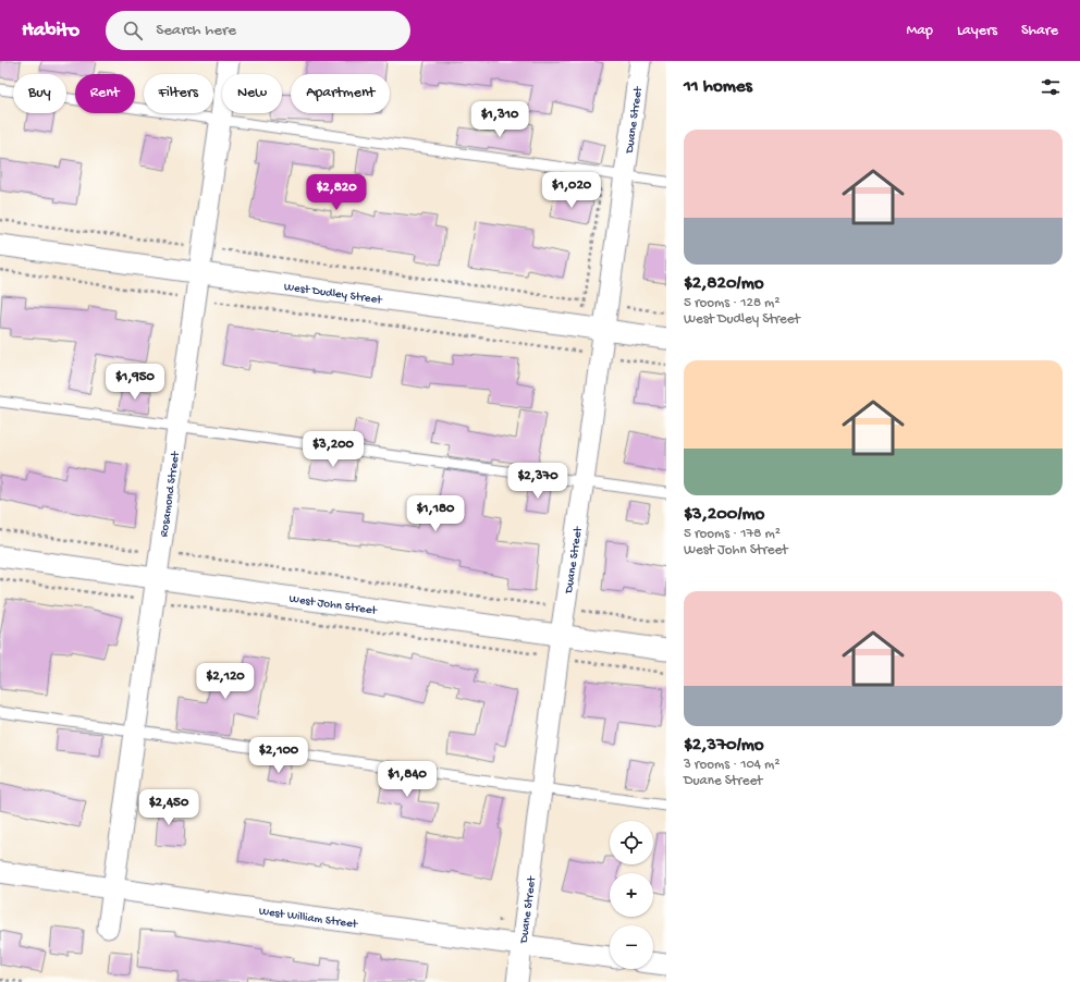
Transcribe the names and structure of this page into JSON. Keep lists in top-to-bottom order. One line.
{"streets":{"street":["Duane Street","West Dudley Street","Rosamond Street","West John Street","West William Street"]},"crossings":[["Duane Street","West Dudley Street"],["Duane Street","West John Street"],["Duane Street","West William Street"],["West Dudley Street","Rosamond Street"],["Rosamond Street","West John Street"],["Rosamond Street","West William Street"]],"page":{"header":"Habito","search":"Search here","nav":["Map","Layers","Share"],"heading":"11 homes","chip":["Buy","Rent","Filters","New","Apartment"],"price":["$1,310","$1,020","$2,820","$1,950","$3,200","$2,370","$1,180","$2,120","$2,100","$1,840","$2,450"],"list":[{"name":"$2,820/mo","note":"5 rooms · 128 m² · West Dudley Street"},{"name":"$3,200/mo","note":"5 rooms · 178 m² · West John Street"},{"name":"$2,370/mo","note":"3 rooms · 104 m² · Duane Street"}],"map_buttons":["+","−"]}}
